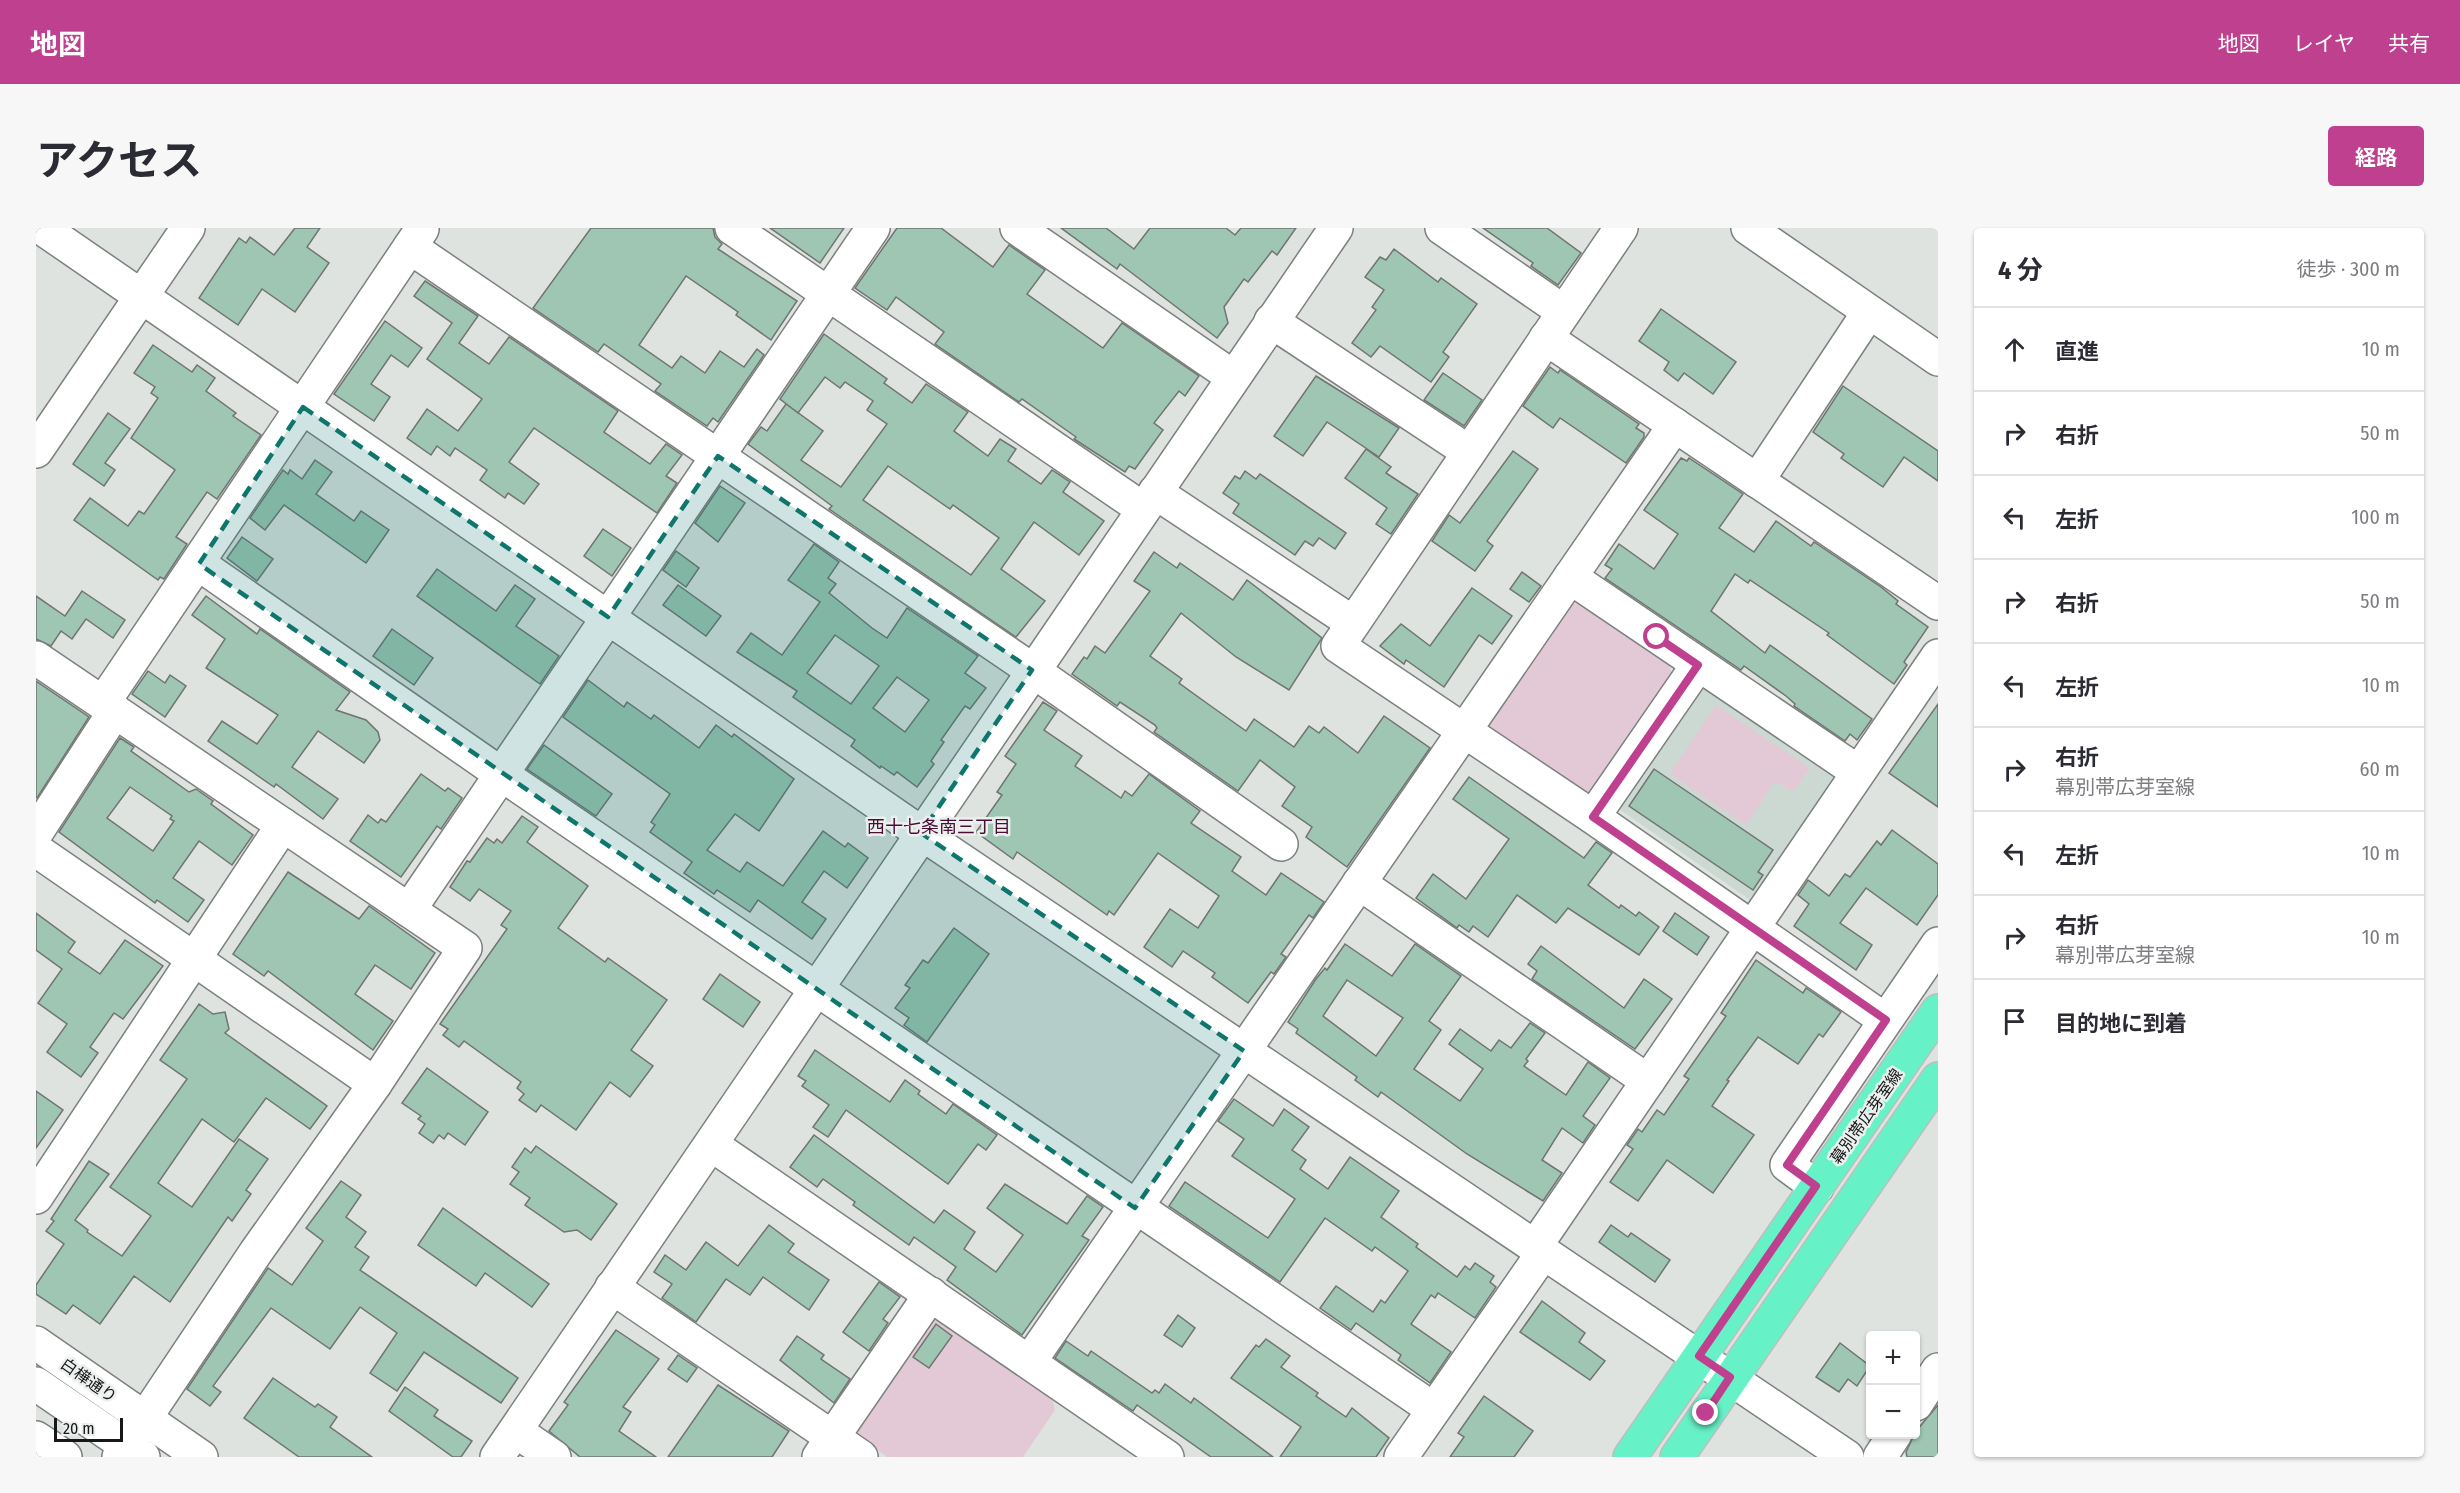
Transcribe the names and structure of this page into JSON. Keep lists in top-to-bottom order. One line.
{"streets":{"main road":["幕別帯広芽室線"],"street":["白樺通り"]},"districts":["西十七条南三丁目"],"scale_bar":"20 m","page":{"header":"地図","nav":["地図","レイヤ","共有"],"title":"アクセス","buttons":"経路","heading":["4 分","徒歩 · 300 m"],"list":[["直進","10 m"],["右折","50 m"],["左折","100 m"],["右折","50 m"],["左折","10 m"],["右折","幕別帯広芽室線","60 m"],["左折","10 m"],["右折","幕別帯広芽室線","10 m"],"目的地に到着"],"map_buttons":["+","−"],"scale":"20 m"}}
